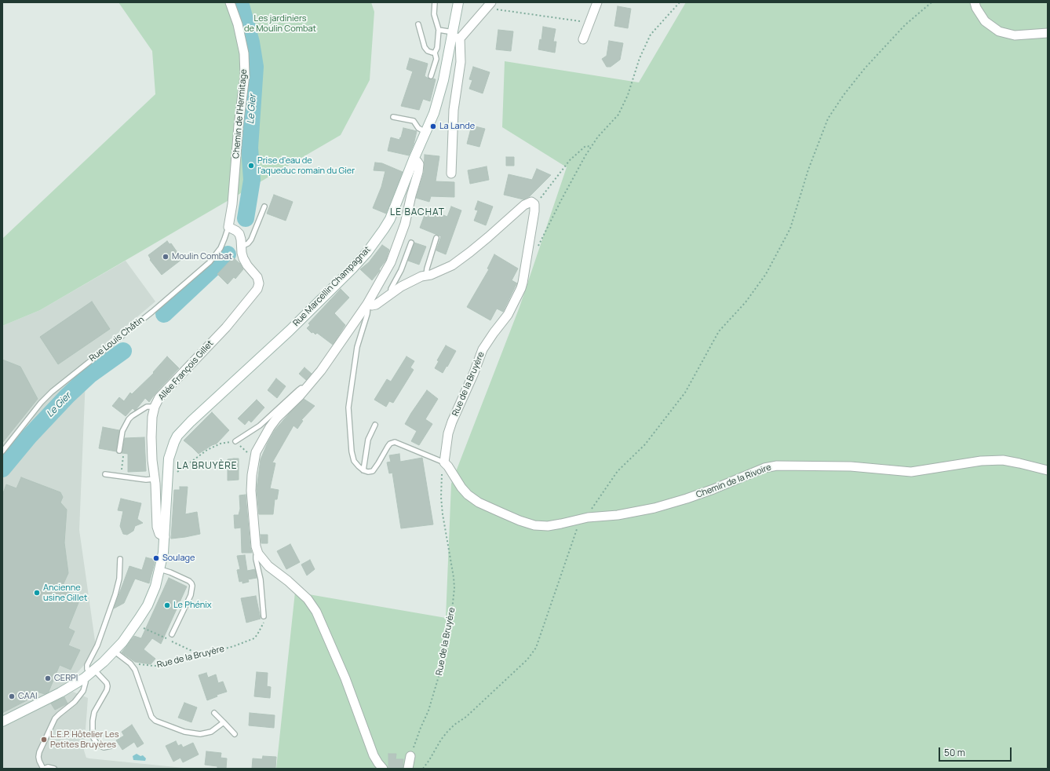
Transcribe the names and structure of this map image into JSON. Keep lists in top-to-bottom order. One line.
{"streets":{"main road":["Rue Marcellin Champagnat"],"street":["Chemin de l'Hermitage","Allée François Gillet","Rue de la Bruyère","Chemin de la Rivoire"],"lane":["Rue Louis Châtin"]},"crossings":[["Chemin de l'Hermitage","Rue Louis Châtin"],["Chemin de l'Hermitage","Allée François Gillet"],["Rue Marcellin Champagnat","Allée François Gillet"],["Rue Louis Châtin","Allée François Gillet"],["Rue de la Bruyère","Chemin de la Rivoire"]],"districts":["LE BACHAT","LA BRUYÈRE"],"water":["Le Gier"],"parks":["Les jardiniers de Moulin Combat"],"places":["La Lande","Prise d'eau de l'aqueduc romain du Gier","Moulin Combat","Soulage","Ancienne usine Gillet","Le Phénix","CERPI","CAAI","L.E.P. Hôtelier Les Petites Bruyères"],"scale_bar":"50 m"}
